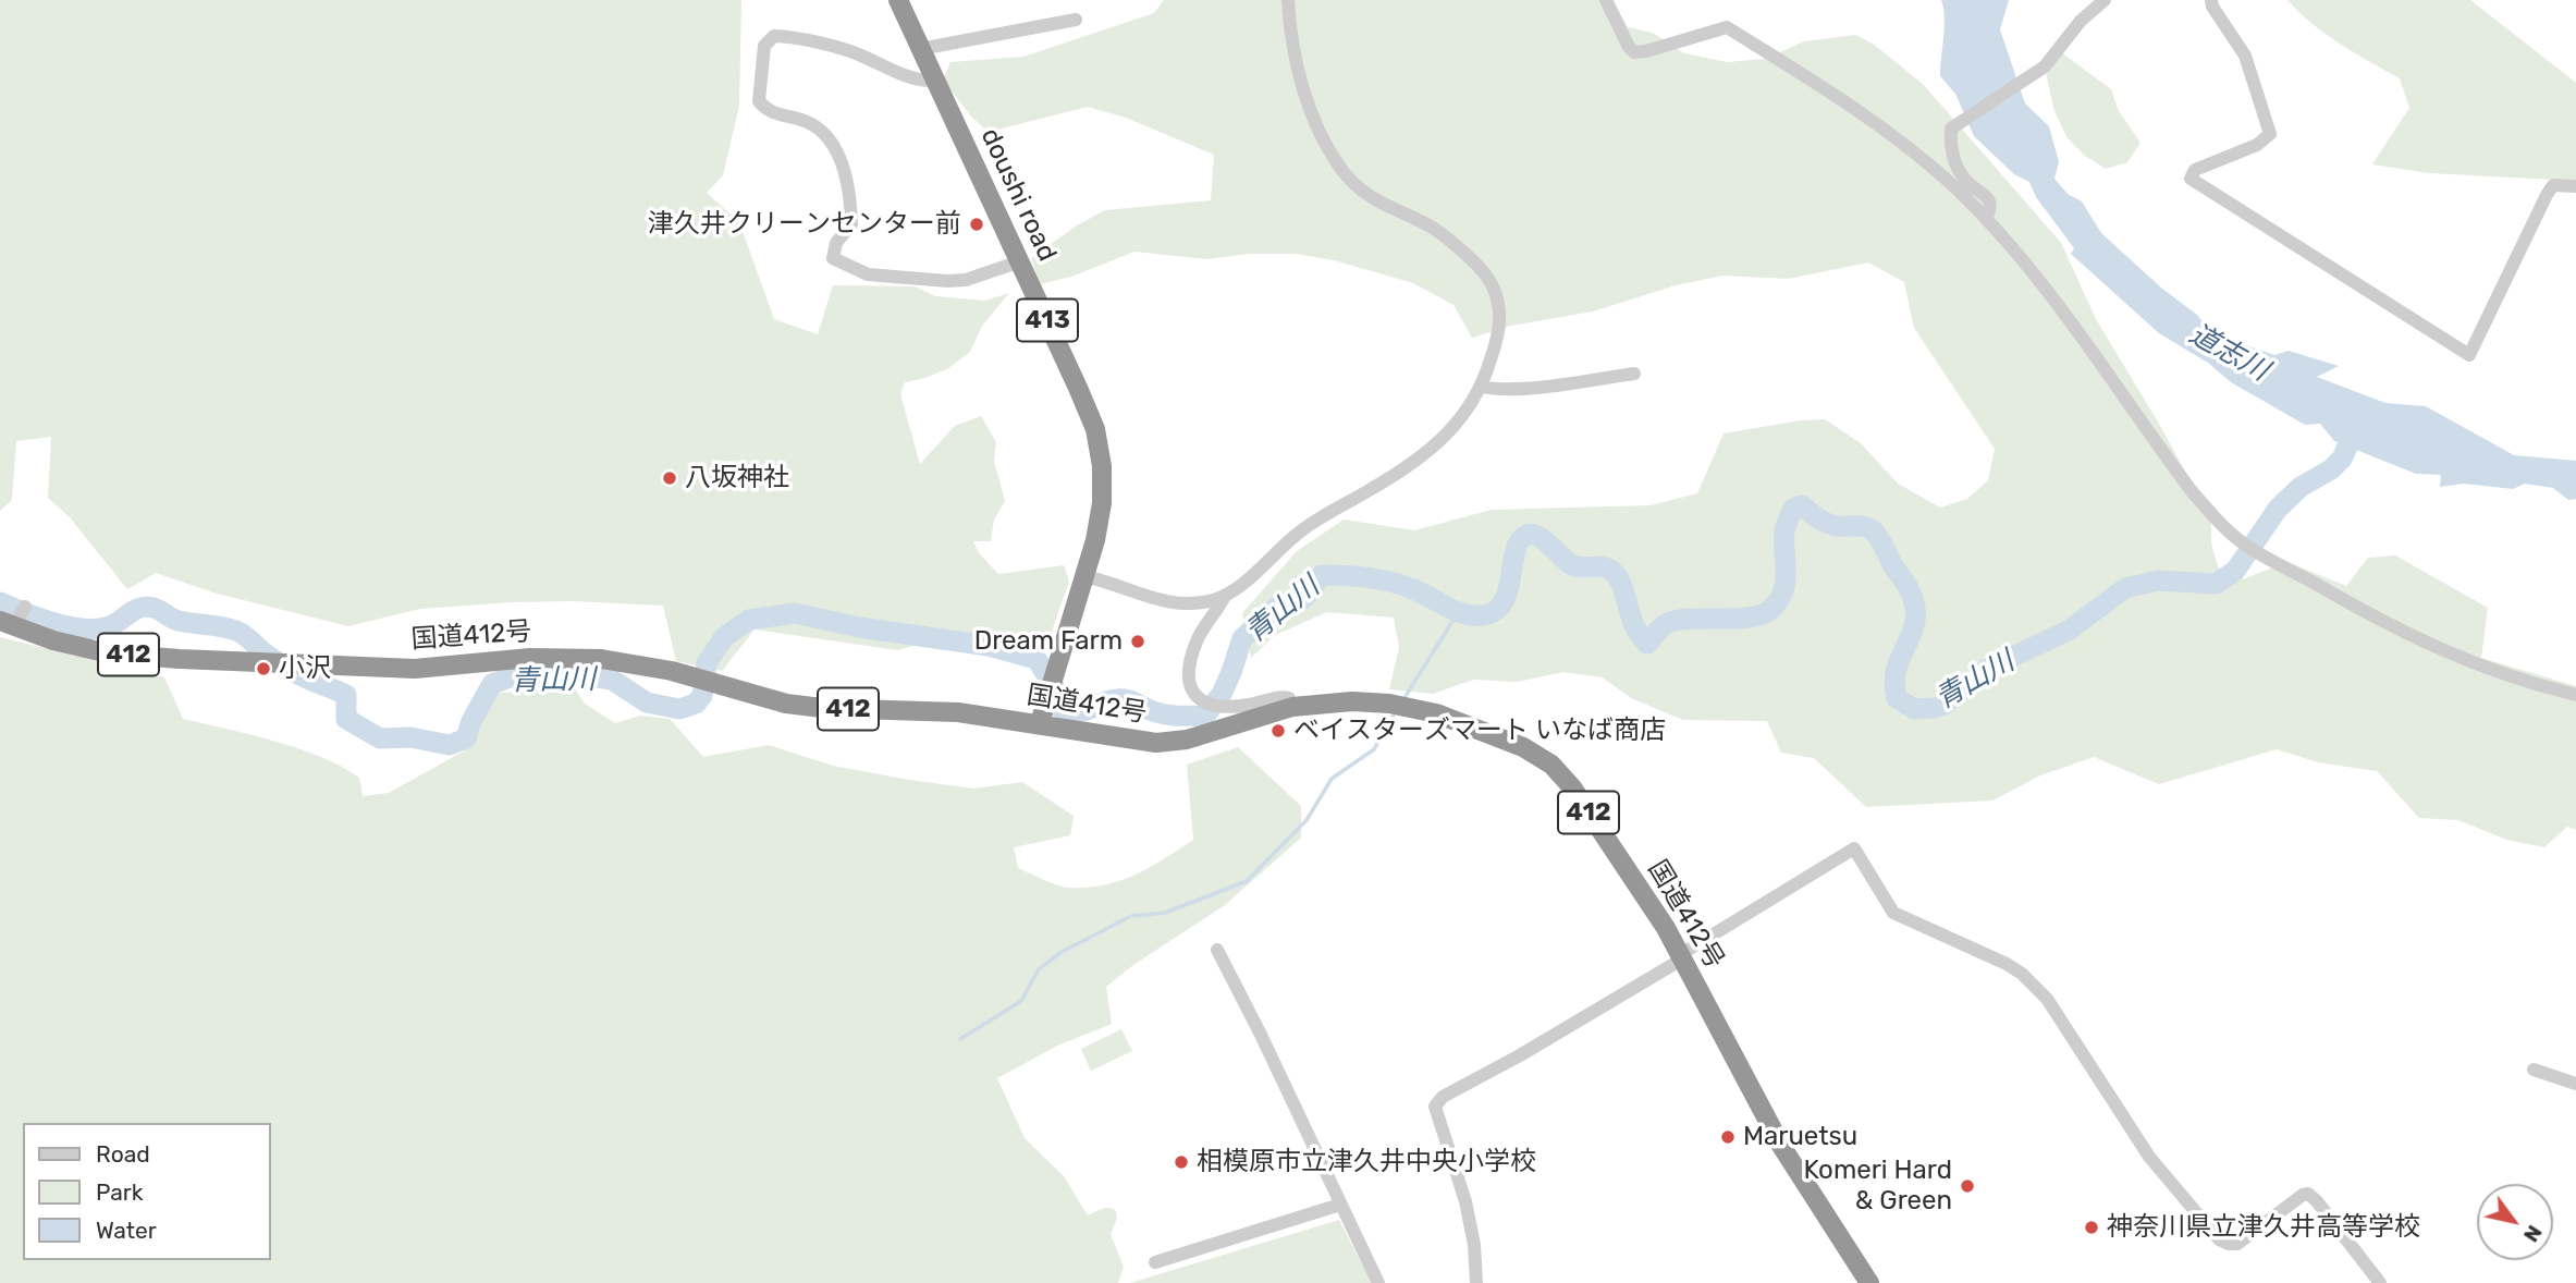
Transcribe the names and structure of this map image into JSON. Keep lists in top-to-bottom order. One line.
{"streets":{"highway":["doushi road","413","国道412号","412"]},"crossings":[["doushi road","国道412号"]],"water":["道志川","青山川"],"places":["津久井クリーンセンター前","八坂神社","Dream Farm","小沢","ベイスターズマート いなば商店","Maruetsu","相模原市立津久井中央小学校","Komeri Hard & Green","神奈川県立津久井高等学校"],"legend":["Road","Park","Water"],"north":"bottom right"}
